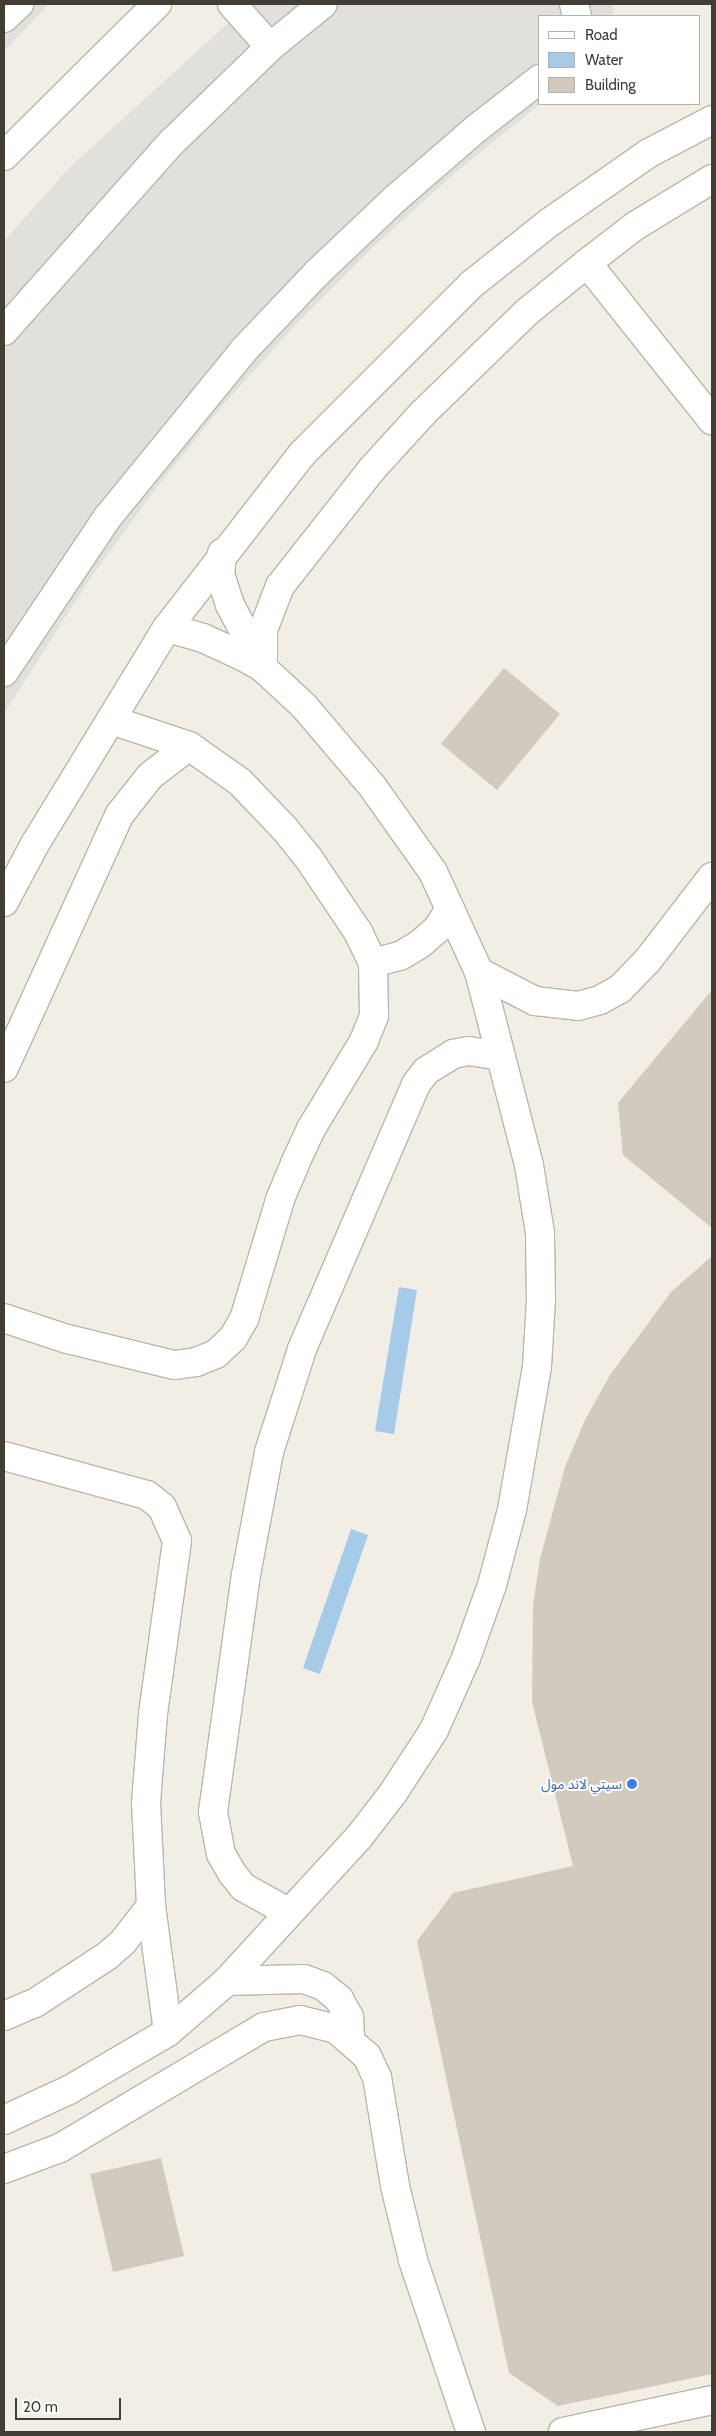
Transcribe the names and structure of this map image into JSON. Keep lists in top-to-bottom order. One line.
{"places":["سيتي لاند مول"],"legend":["Road","Water","Building"],"scale_bar":"20 m"}
